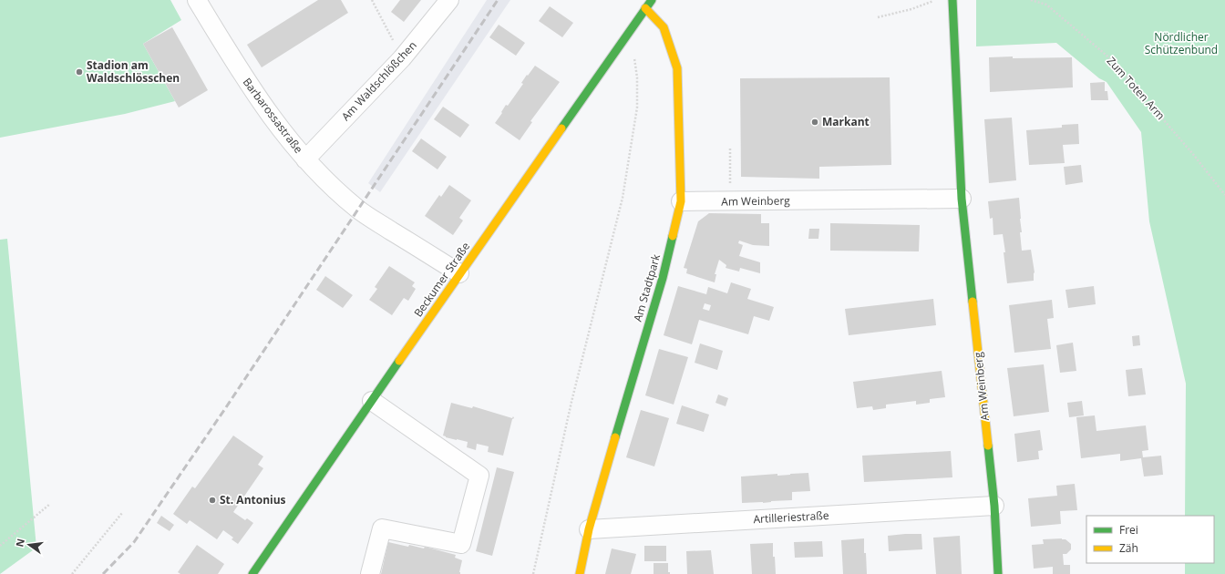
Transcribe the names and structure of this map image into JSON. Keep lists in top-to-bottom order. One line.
{"streets":{"street":["Am Waldschlößchen","Barbarossastraße","Am Weinberg","Beckumer Straße","Am Stadtpark","Artilleriestraße"],"path":["Zum Toten Arm"]},"crossings":[["Am Waldschlößchen","Barbarossastraße"],["Barbarossastraße","Beckumer Straße"],["Am Weinberg","Am Stadtpark"],["Am Weinberg","Artilleriestraße"],["Beckumer Straße","Am Stadtpark"],["Am Stadtpark","Artilleriestraße"]],"parks":["Nördlicher Schützenbund"],"places":["Stadion am Waldschlösschen","Markant","St. Antonius"],"legend":["Frei","Zäh"],"north":"left"}
